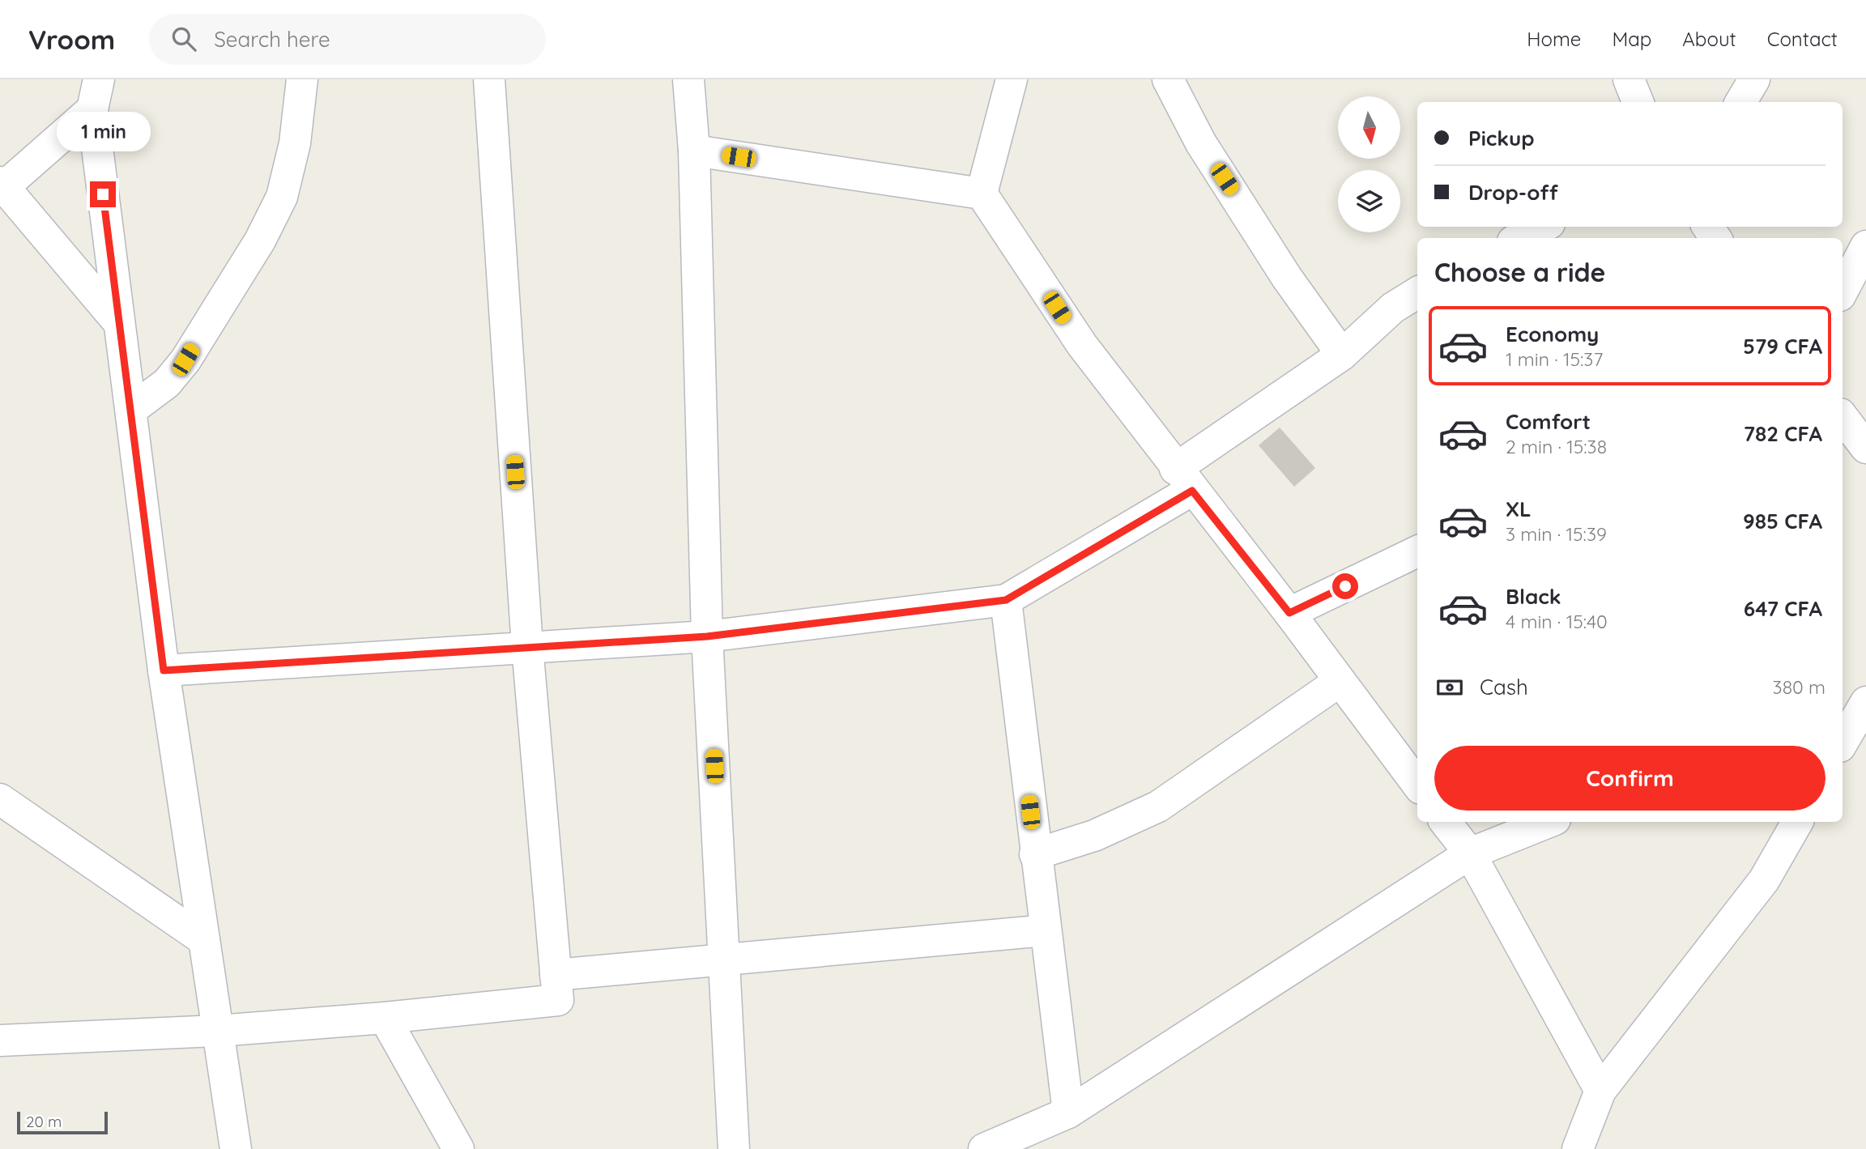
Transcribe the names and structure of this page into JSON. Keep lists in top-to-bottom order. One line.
{"scale_bar":"20 m","north":"bottom","page":{"header":"Vroom","search":"Search here","nav":["Home","Map","About","Contact"],"banner":["Pickup","Drop-off"],"bubble":"1 min","heading":"Choose a ride","list":[{"name":"Economy","note":"1 min · 15:37","value":"579 CFA"},{"name":"Comfort","note":"2 min · 15:38","value":"782 CFA"},{"name":"XL","note":"3 min · 15:39","value":"985 CFA"},{"name":"Black","note":"4 min · 15:40","value":"647 CFA"}],"pay":["Cash","380 m"],"buttons":"Confirm","scale":"20 m"}}
